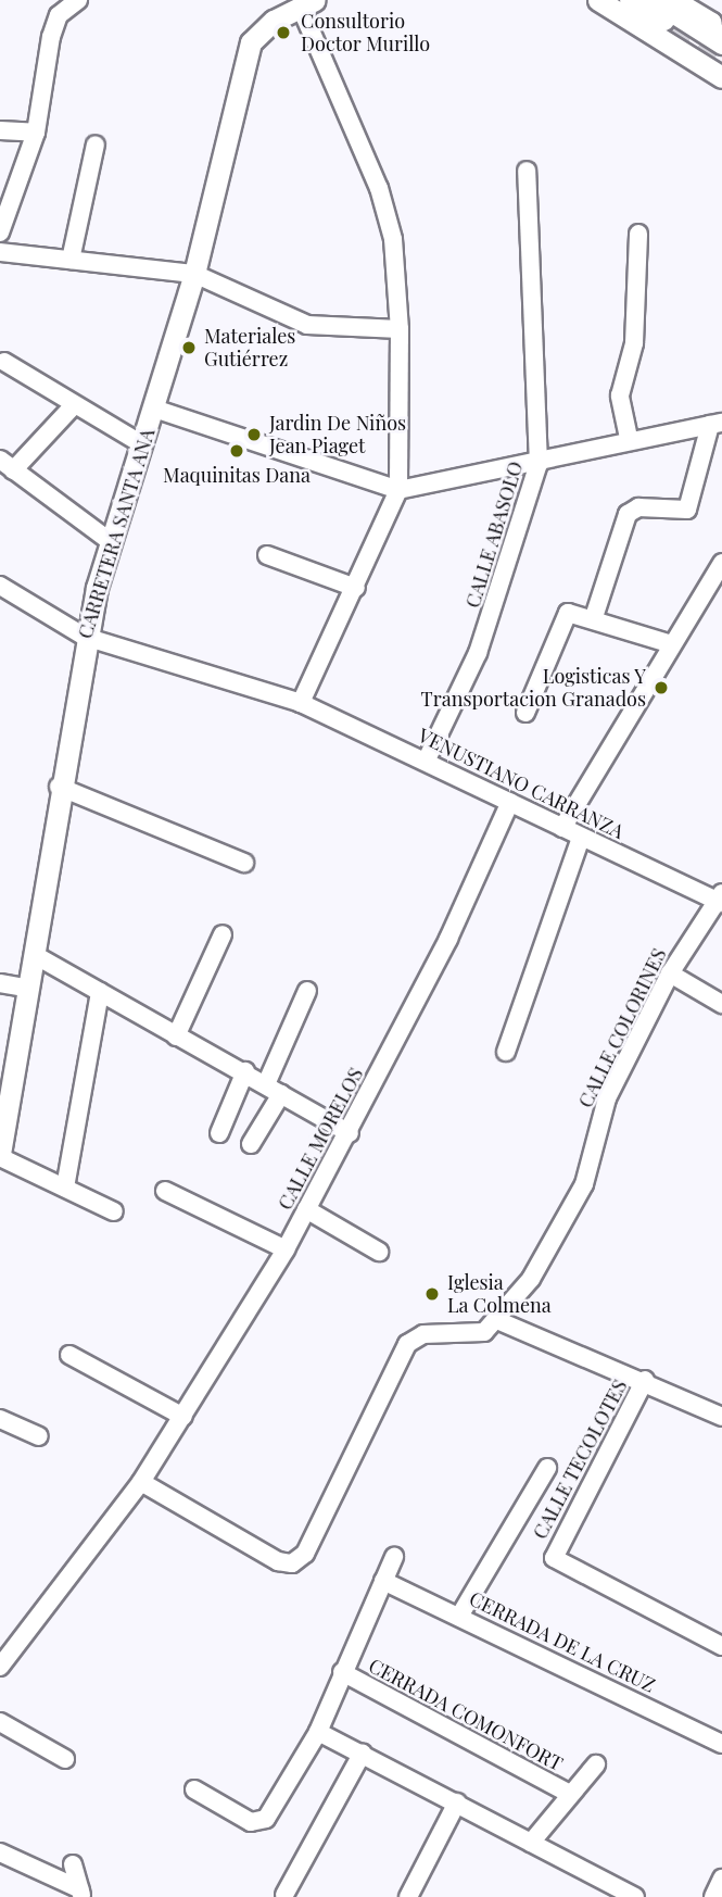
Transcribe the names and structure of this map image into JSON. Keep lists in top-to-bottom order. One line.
{"streets":{"main road":["CARRETERA SANTA ANA"],"street":["CALLE ABASOLO","VENUSTIANO CARRANZA","CALLE COLORINES","CALLE MORELOS","CALLE TECOLOTES","CERRADA DE LA CRUZ","CERRADA COMONFORT"]},"crossings":[["CARRETERA SANTA ANA","VENUSTIANO CARRANZA"],["CALLE ABASOLO","VENUSTIANO CARRANZA"],["VENUSTIANO CARRANZA","CALLE COLORINES"],["VENUSTIANO CARRANZA","CALLE MORELOS"]],"places":["Consultorio Doctor Murillo","Materiales Gutiérrez","Jardin De Niños Jean Piaget","Maquinitas Dana","Logisticas Y Transportacion Granados","Iglesia La Colmena"]}
